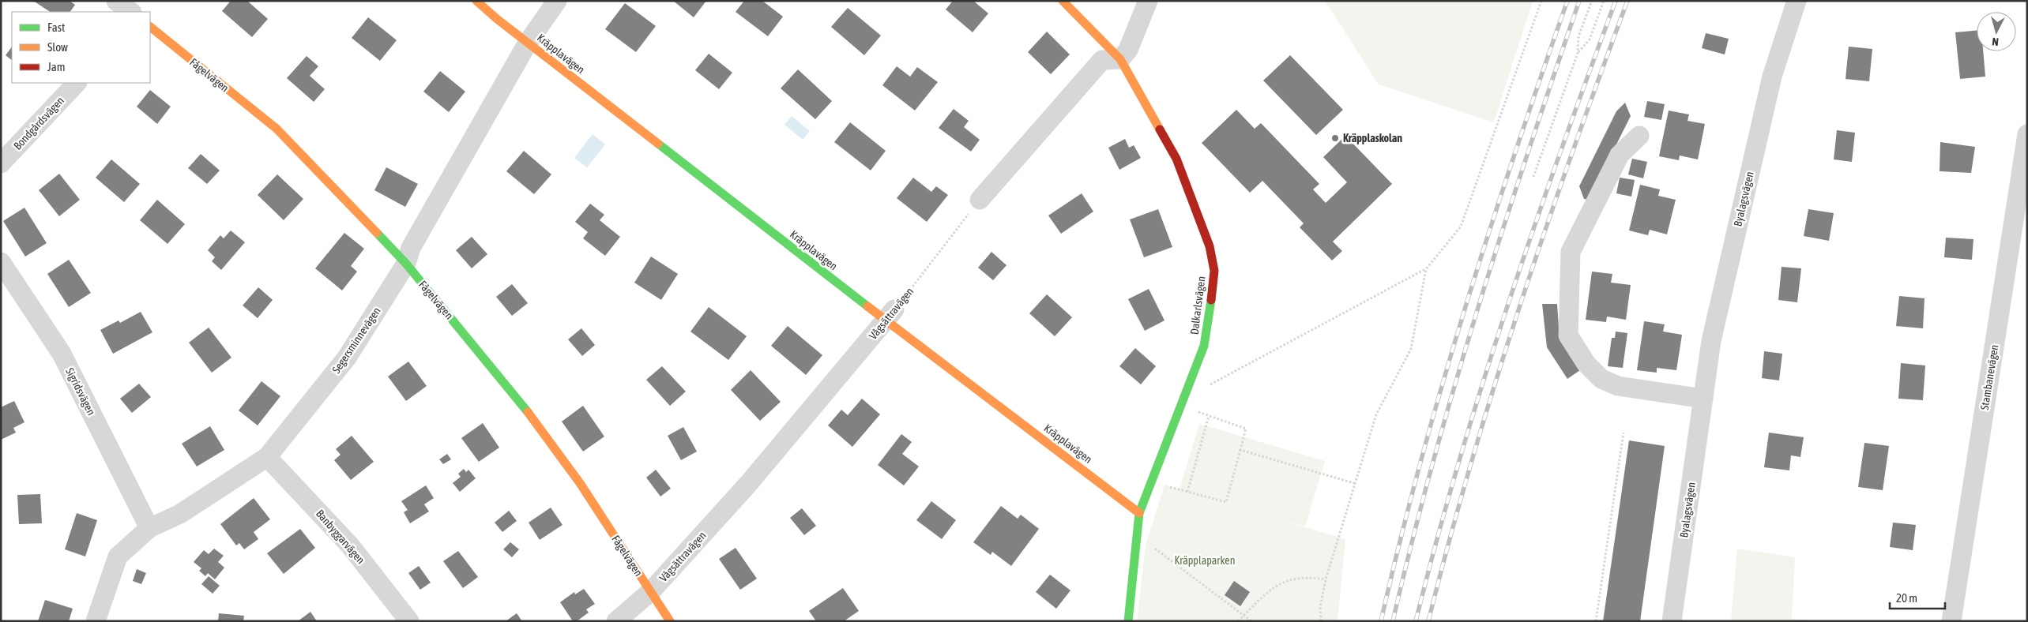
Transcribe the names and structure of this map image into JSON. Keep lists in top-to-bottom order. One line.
{"streets":{"street":["Kräpplavägen","Fågelvägen","Bondgårdsvägen","Byalagsvägen","Dalkarlsvägen","Vågsättravägen","Segersminnevägen","Stambanevägen","Sigridsvägen","Banbyggarvägen"]},"crossings":[["Kräpplavägen","Dalkarlsvägen"],["Kräpplavägen","Vågsättravägen"],["Kräpplavägen","Segersminnevägen"],["Fågelvägen","Vågsättravägen"],["Fågelvägen","Segersminnevägen"],["Segersminnevägen","Sigridsvägen"],["Segersminnevägen","Banbyggarvägen"]],"parks":["Kräpplaparken"],"places":["Kräpplaskolan"],"legend":["Fast","Slow","Jam"],"scale_bar":"20 m","north":"bottom"}
